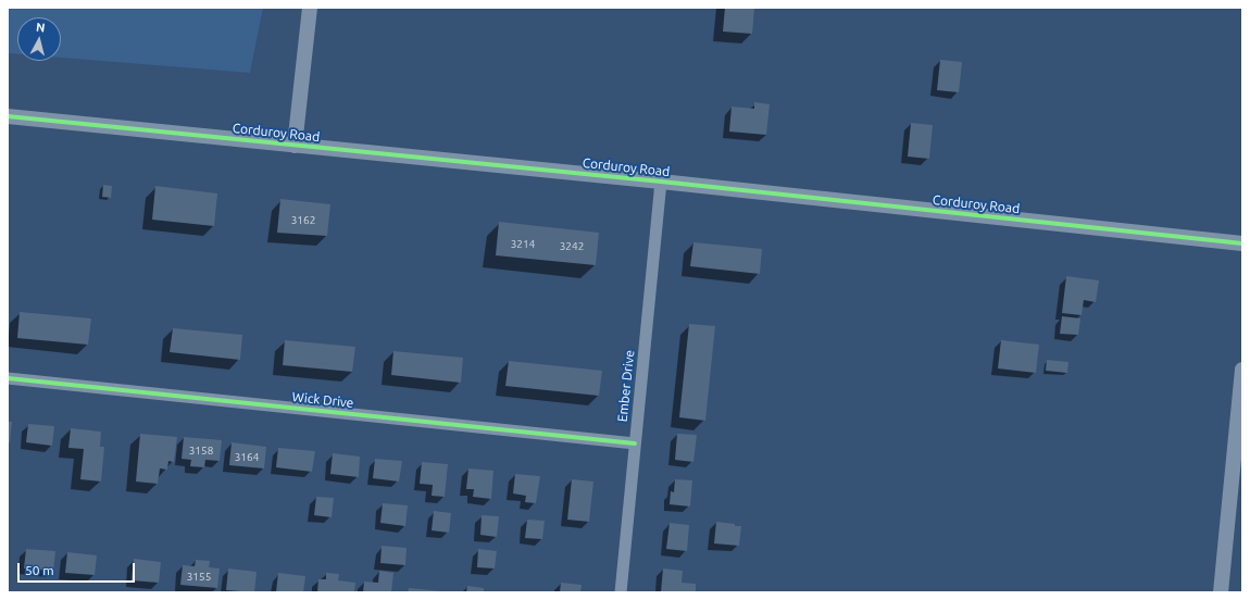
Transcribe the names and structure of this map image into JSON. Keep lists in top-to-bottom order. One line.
{"streets":{"street":["Corduroy Road","Ember Drive","Wick Drive"]},"crossings":[["Corduroy Road","Ember Drive"],["Ember Drive","Wick Drive"]],"house_numbers":["3162","3214","3242","3158","3164","3155"],"scale_bar":"50 m","north":"top"}
